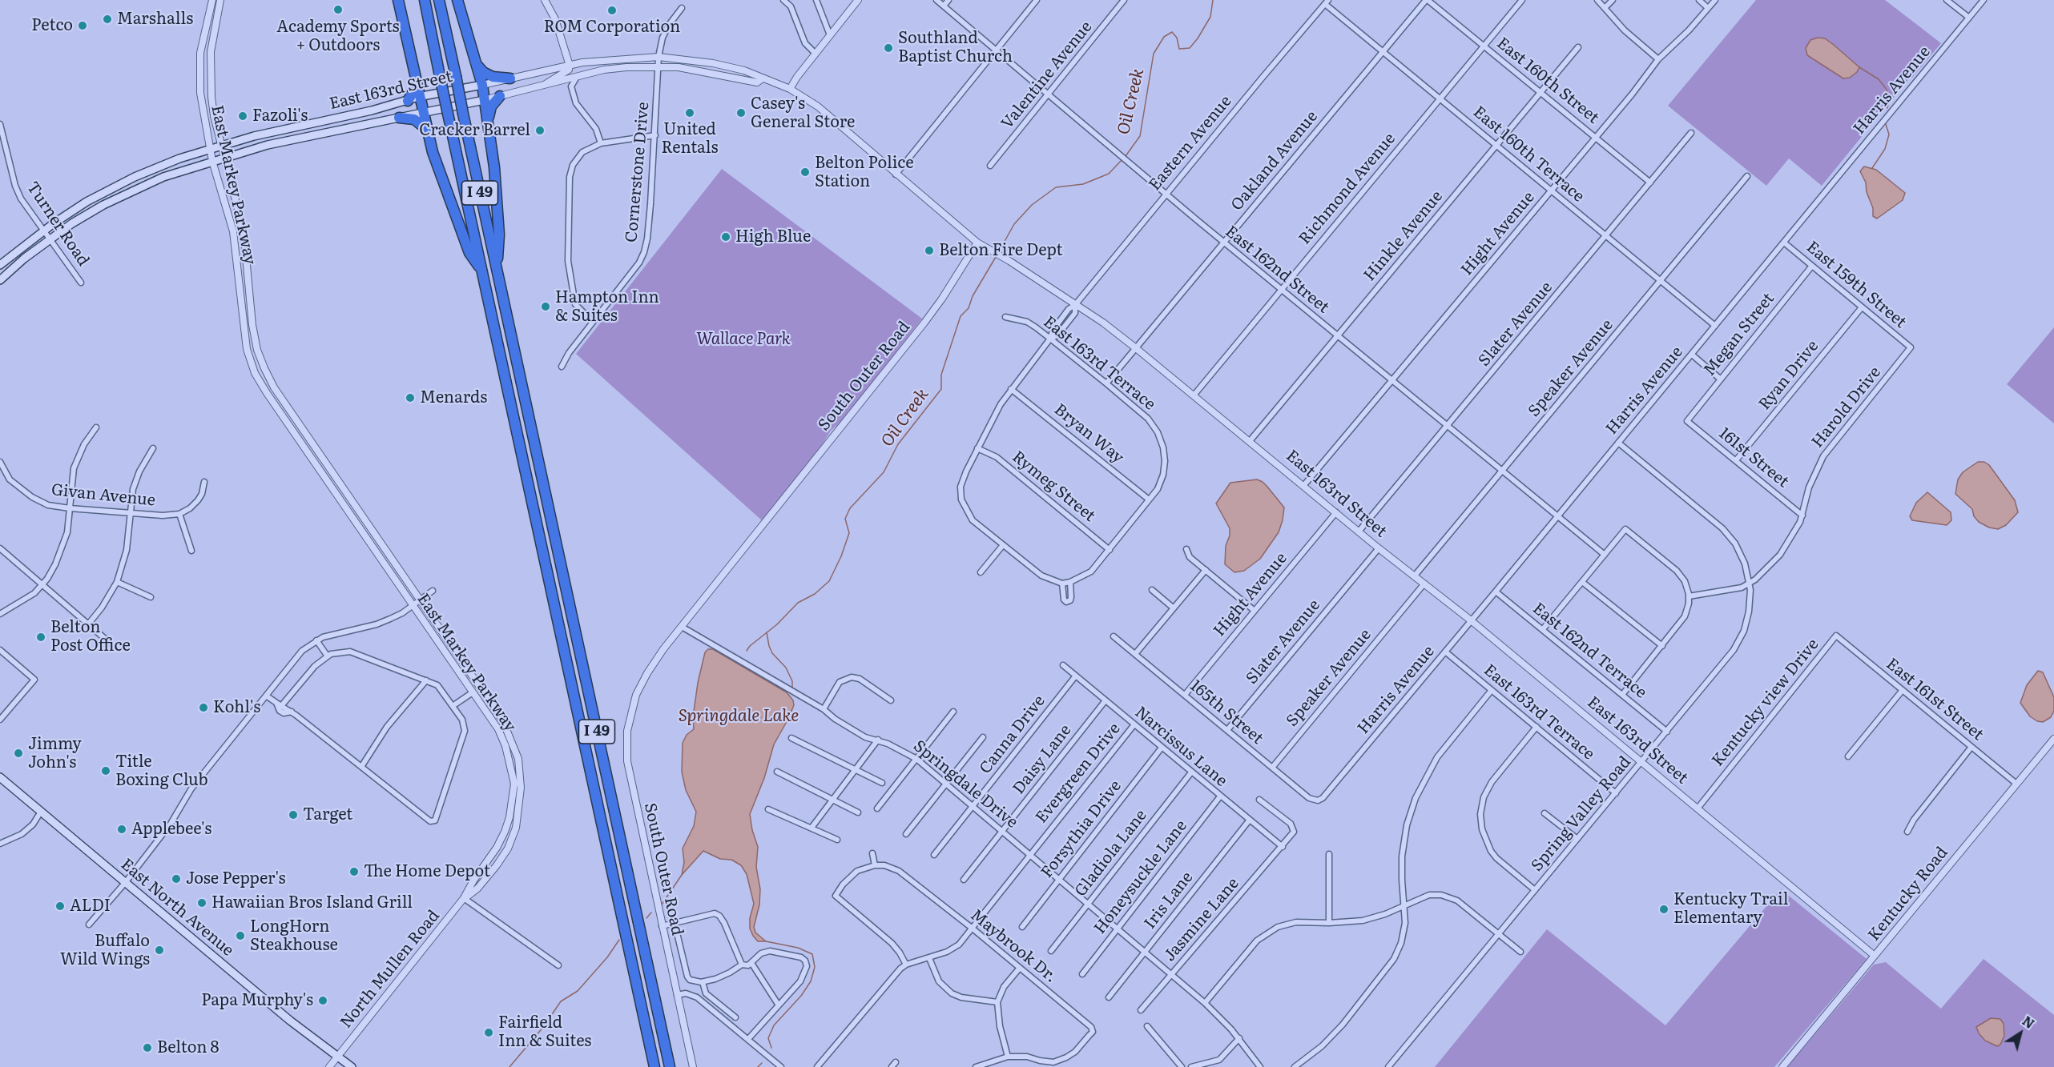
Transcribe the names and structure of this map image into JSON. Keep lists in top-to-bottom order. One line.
{"streets":{"highway":["I 49"],"main road":["East 163rd Street","East North Avenue"],"street":["Valentine Avenue","East 160th Street","Harris Avenue","Eastern Avenue","East 160th Terrace","Oakland Avenue","Cornerstone Drive","East Markey Parkway","Richmond Avenue","Turner Road","Hight Avenue","Hinkle Avenue","East 162nd Street","East 159th Street","Slater Avenue","Megan Street","East 163rd Terrace","Speaker Avenue","Ryan Drive","South Outer Road","Harold Drive","Bryan Way","161st Street","Rymeg Street","Givan Avenue","East 162nd Terrace","East 161st Street","Kentucky view Drive","165th Street","Canna Drive","Narcissus Lane","Daisy Lane","Evergreen Drive","Springdale Drive","Spring Valley Road","Forsythia Drive","Gladiola Lane","Honeysuckle Lane","Kentucky Road","Iris Lane","Jasmine Lane","Maybrook Dr.","North Mullen Road"]},"crossings":[["Valentine Avenue","East 162nd Street"],["East 160th Street","Oakland Avenue"],["East 160th Street","Richmond Avenue"],["East 160th Street","Hight Avenue"],["East 160th Street","Hinkle Avenue"],["East 160th Street","Slater Avenue"],["East 163rd Street","Harris Avenue"],["East 163rd Street","Eastern Avenue"],["East 163rd Street","Oakland Avenue"],["East 163rd Street","Cornerstone Drive"],["East 163rd Street","East Markey Parkway"],["East 163rd Street","Richmond Avenue"],["East 163rd Street","Turner Road"],["East 163rd Street","Hight Avenue"],["East 163rd Street","Hinkle Avenue"],["East 163rd Street","Slater Avenue"],["East 163rd Street","Speaker Avenue"],["East 163rd Street","South Outer Road"],["East 163rd Street","Kentucky view Drive"],["East 163rd Street","Spring Valley Road"],["East 163rd Street","Kentucky Road"],["Harris Avenue","East 160th Terrace"],["Harris Avenue","East 162nd Street"],["Harris Avenue","East 159th Street"],["Harris Avenue","East 163rd Terrace"],["Harris Avenue","East 162nd Terrace"],["Harris Avenue","165th Street"],["Harris Avenue","Spring Valley Road"],["Eastern Avenue","East 160th Terrace"],["Eastern Avenue","East 162nd Street"],["Eastern Avenue","East 163rd Terrace"],["Eastern Avenue","Bryan Way"],["Eastern Avenue","Rymeg Street"],["East 160th Terrace","Oakland Avenue"],["East 160th Terrace","Richmond Avenue"],["East 160th Terrace","Hight Avenue"],["East 160th Terrace","Hinkle Avenue"],["East 160th Terrace","Slater Avenue"],["East 160th Terrace","Speaker Avenue"],["Oakland Avenue","East 162nd Street"],["Oakland Avenue","East 163rd Terrace"],["East Markey Parkway","North Mullen Road"],["Richmond Avenue","East 162nd Street"],["Hight Avenue","East 162nd Street"],["Hight Avenue","165th Street"],["Hinkle Avenue","East 162nd Street"],["East 162nd Street","Slater Avenue"],["East 162nd Street","Speaker Avenue"],["East 159th Street","Megan Street"],["East 159th Street","Ryan Drive"],["East 159th Street","Harold Drive"],["Slater Avenue","165th Street"],["Megan Street","161st Street"],["East 163rd Terrace","Bryan Way"],["East 163rd Terrace","Spring Valley Road"],["Speaker Avenue","165th Street"],["Ryan Drive","161st Street"],["South Outer Road","Springdale Drive"],["Harold Drive","161st Street"],["Harold Drive","Spring Valley Road"],["East 162nd Terrace","Spring Valley Road"],["East 161st Street","Kentucky view Drive"],["East 161st Street","Kentucky Road"],["Canna Drive","Narcissus Lane"],["Canna Drive","Springdale Drive"],["Narcissus Lane","Daisy Lane"],["Narcissus Lane","Evergreen Drive"],["Narcissus Lane","Forsythia Drive"],["Narcissus Lane","Gladiola Lane"],["Narcissus Lane","Honeysuckle Lane"],["Narcissus Lane","Iris Lane"],["Narcissus Lane","Jasmine Lane"],["Daisy Lane","Springdale Drive"],["Evergreen Drive","Springdale Drive"],["Evergreen Drive","Maybrook Dr."],["Springdale Drive","Forsythia Drive"],["Springdale Drive","Gladiola Lane"],["Springdale Drive","Honeysuckle Lane"],["Springdale Drive","Iris Lane"],["Springdale Drive","Jasmine Lane"],["East North Avenue","North Mullen Road"]],"water":["Oil Creek","Springdale Lake"],"parks":["Wallace Park"],"places":["Academy Sports + Outdoors","ROM Corporation","Marshalls","Petco","Southland Baptist Church","United Rentals","Casey's General Store","Fazoli's","Cracker Barrel","Belton Police Station","High Blue","Belton Fire Dept","Hampton Inn & Suites","Menards","Belton Post Office","Kohl's","Jimmy John's","Title Boxing Club","Target","Applebee's","The Home Depot","Jose Pepper's","Hawaiian Bros Island Grill","ALDI","Kentucky Trail Elementary","LongHorn Steakhouse","Buffalo Wild Wings","Papa Murphy's","Fairfield Inn & Suites","Belton 8"],"north":"top right"}
